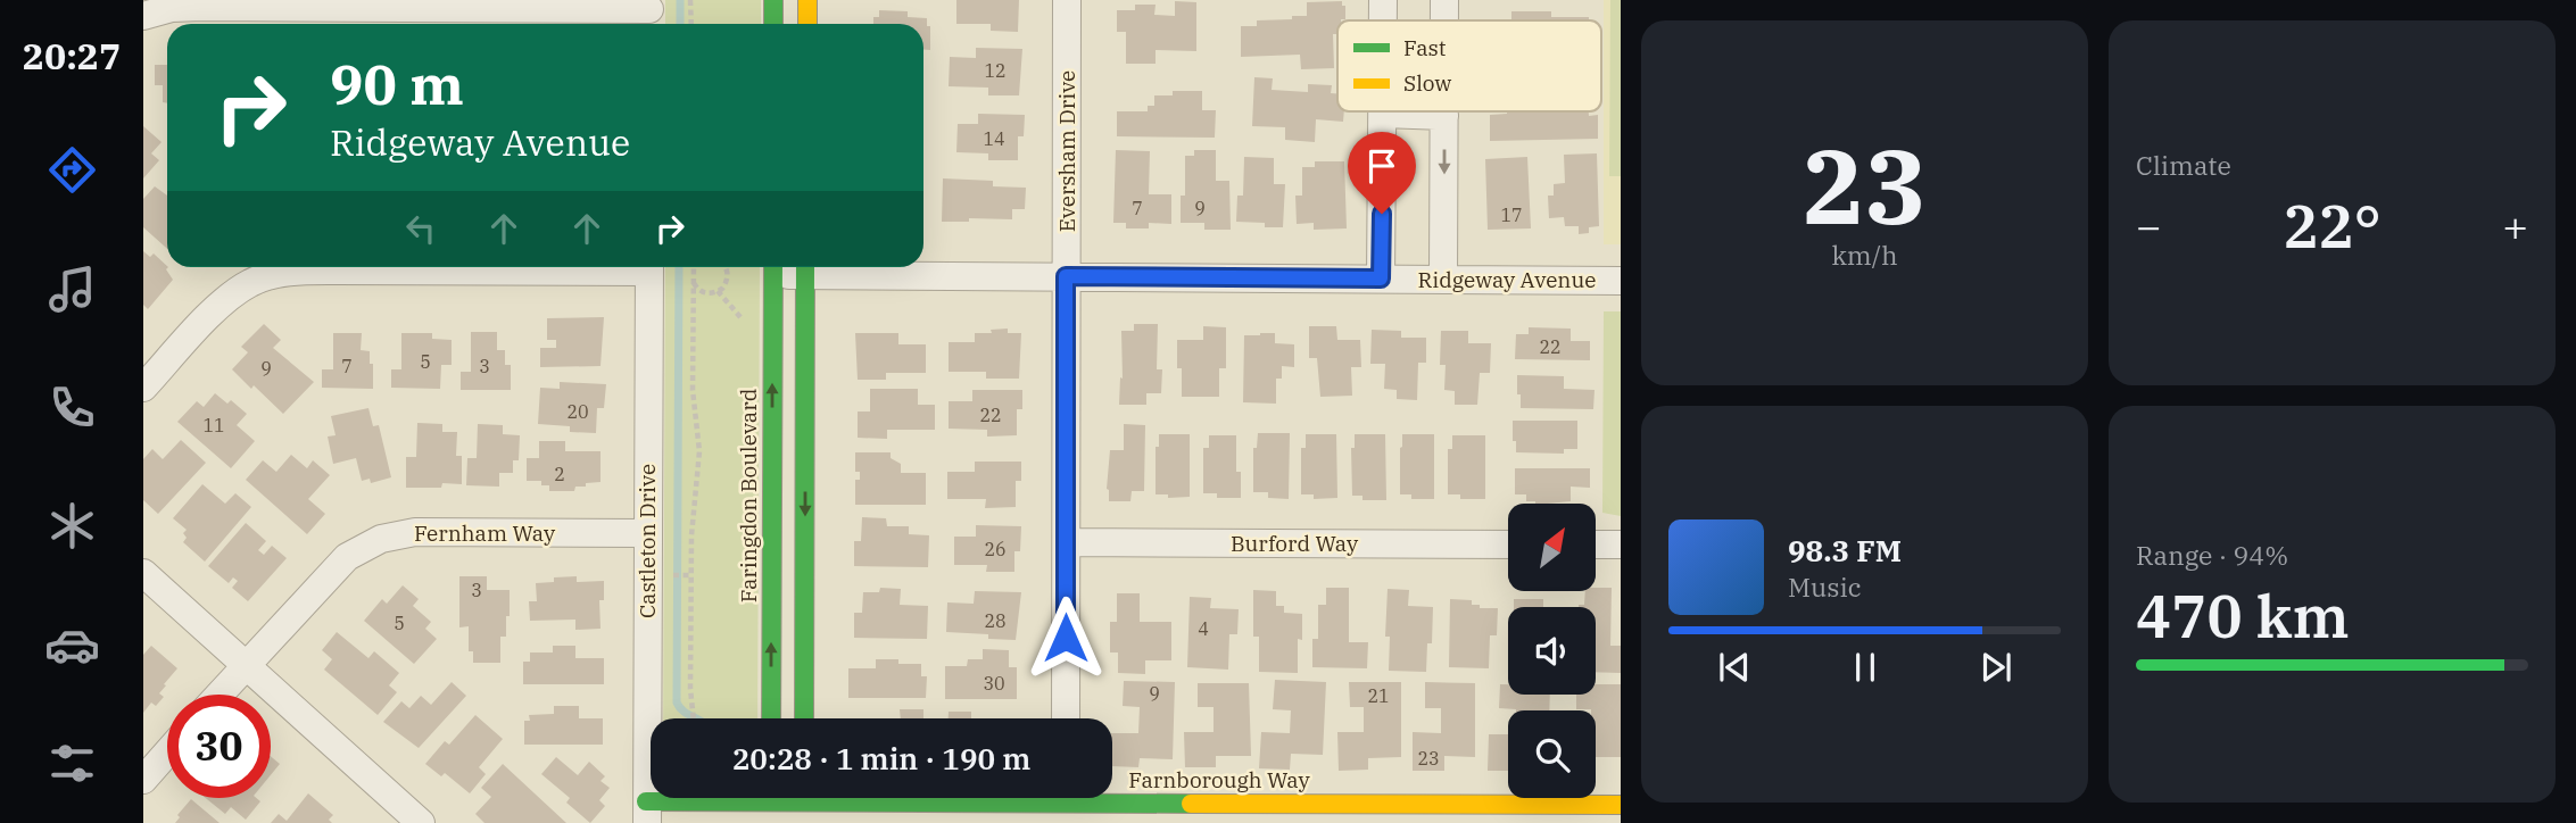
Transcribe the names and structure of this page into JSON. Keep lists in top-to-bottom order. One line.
{"streets":{"street":["Eversham Drive","Ridgeway Avenue","Faringdon Boulevard","Fernham Way","Castleton Drive","Burford Way","Farnborough Way"]},"crossings":[["Eversham Drive","Ridgeway Avenue"],["Eversham Drive","Burford Way"],["Ridgeway Avenue","Faringdon Boulevard"],["Fernham Way","Castleton Drive"],["Castleton Drive","Farnborough Way"]],"house_numbers":["12","14","7","9","17","22","5","7","3","9","20","22","11","2","26","3","28","5","4","30","9","21","23"],"legend":["Fast","Slow"],"north":"top right","page":{"tabs":"20:27","tile":[["23","km/h"],"Climate",["Range · 94%","470 km"]],"turn":["90 m","Ridgeway Avenue"],"heat":["−","22°","+"],"song":["98.3 FM","Music"],"limit":"30","trip":"20:28 · 1 min · 190 m"}}
